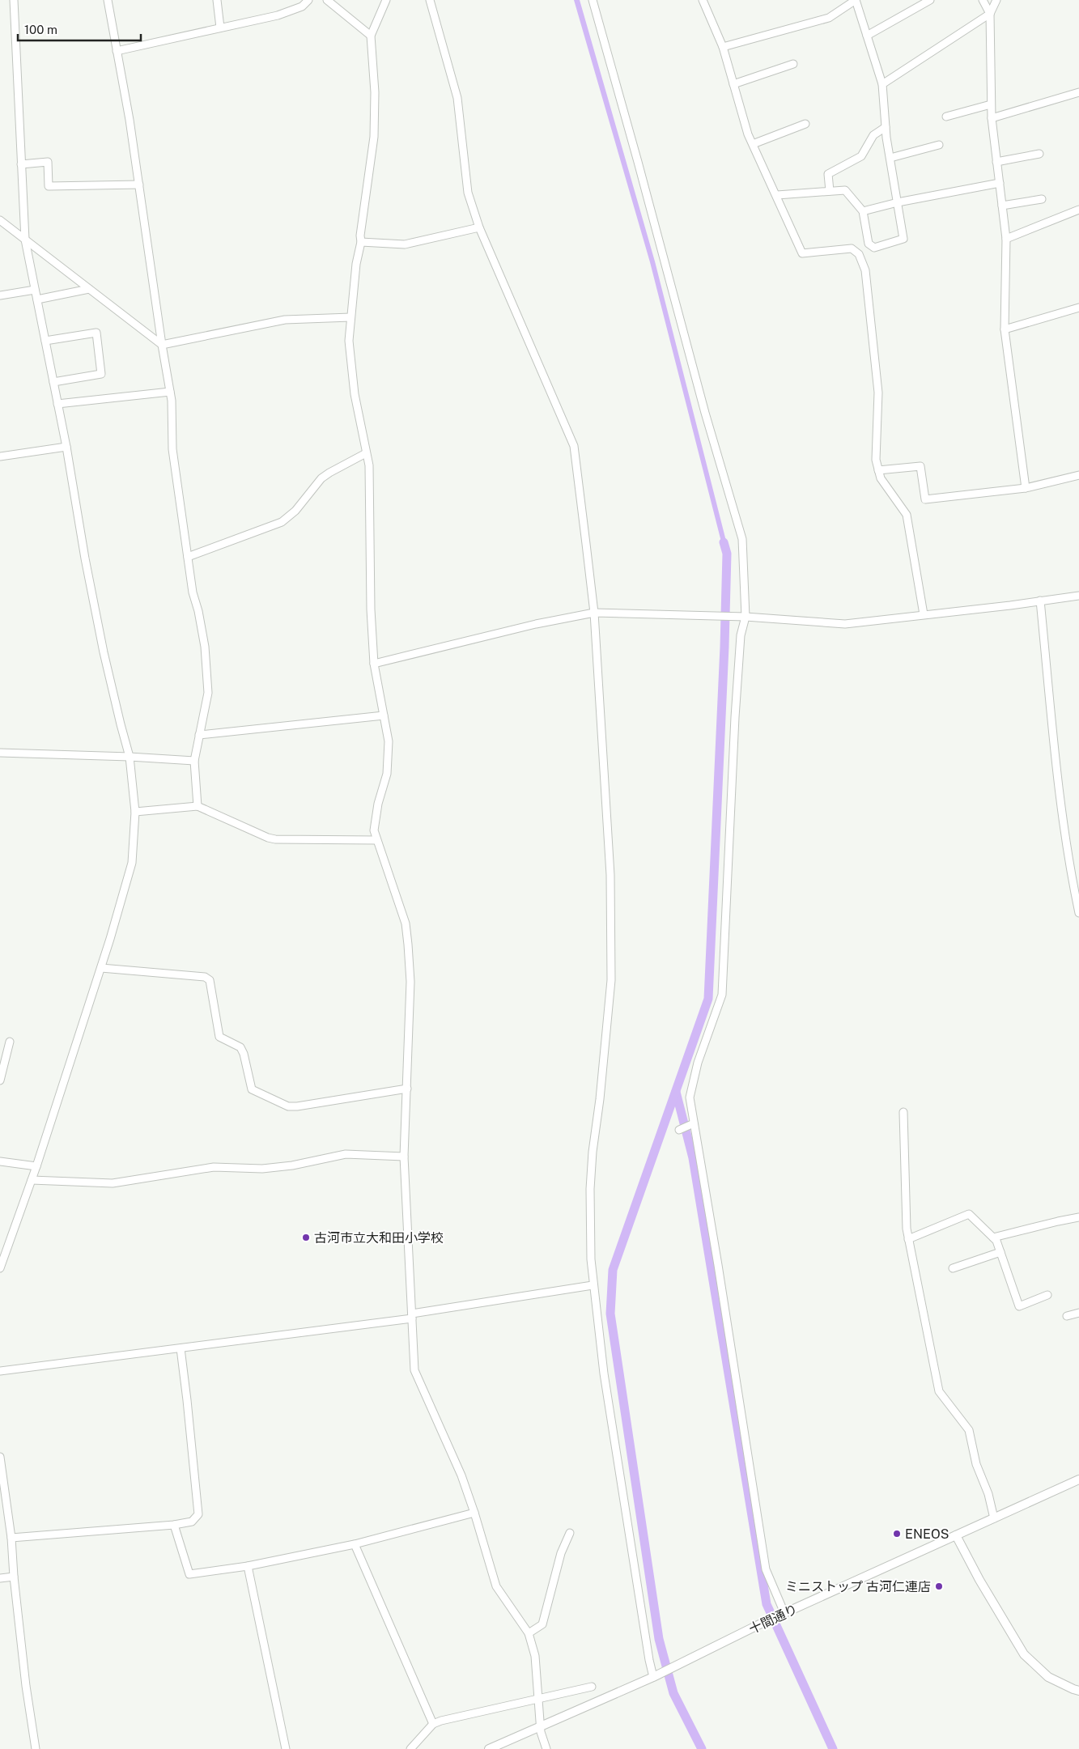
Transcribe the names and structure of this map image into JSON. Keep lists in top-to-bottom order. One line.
{"streets":{"street":["十間通り"]},"places":["古河市立大和田小学校","ENEOS","ミニストップ 古河仁連店"],"scale_bar":"100 m"}
